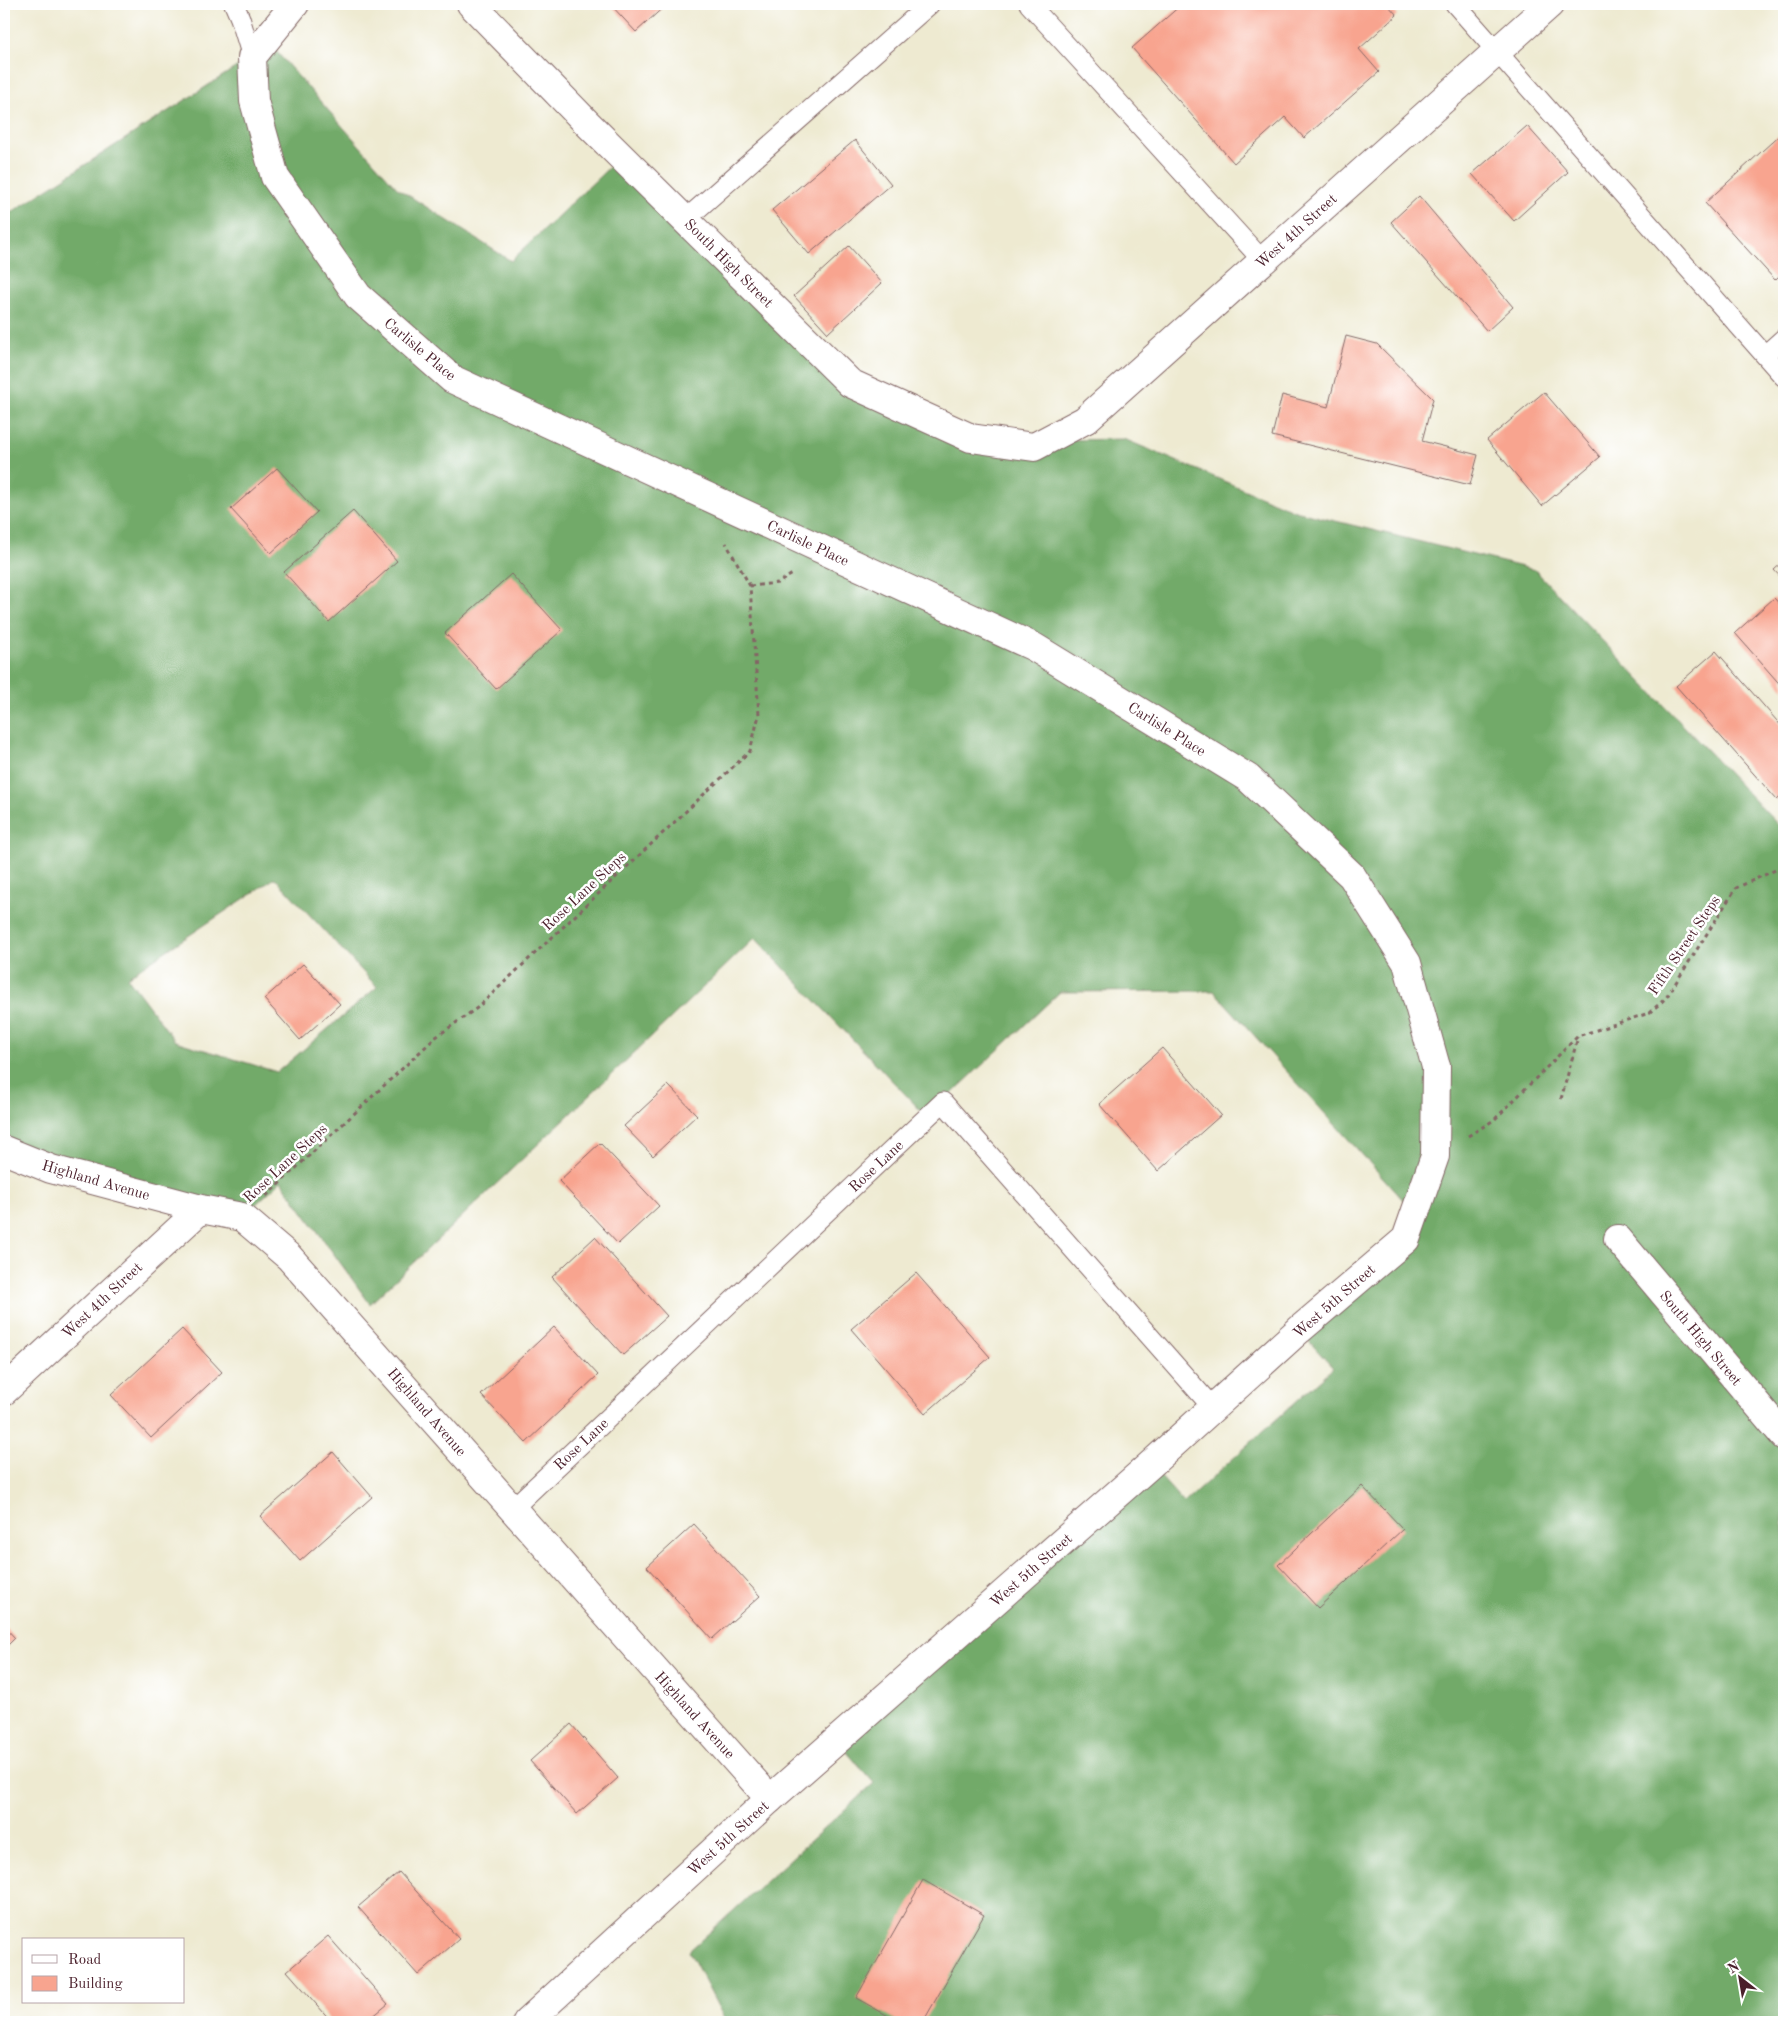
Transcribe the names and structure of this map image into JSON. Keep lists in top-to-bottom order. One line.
{"streets":{"street":["West 4th Street","South High Street","Carlisle Place","Highland Avenue","West 5th Street"],"lane":["Rose Lane"],"path":["Rose Lane Steps","Fifth Street Steps"]},"crossings":[["West 4th Street","South High Street"],["West 4th Street","Highland Avenue"],["Carlisle Place","Rose Lane Steps"],["Carlisle Place","West 5th Street"],["Rose Lane Steps","Highland Avenue"],["Fifth Street Steps","West 5th Street"],["Rose Lane","Highland Avenue"],["Rose Lane","West 5th Street"],["Highland Avenue","West 5th Street"]],"legend":["Road","Building"],"north":"top left"}
